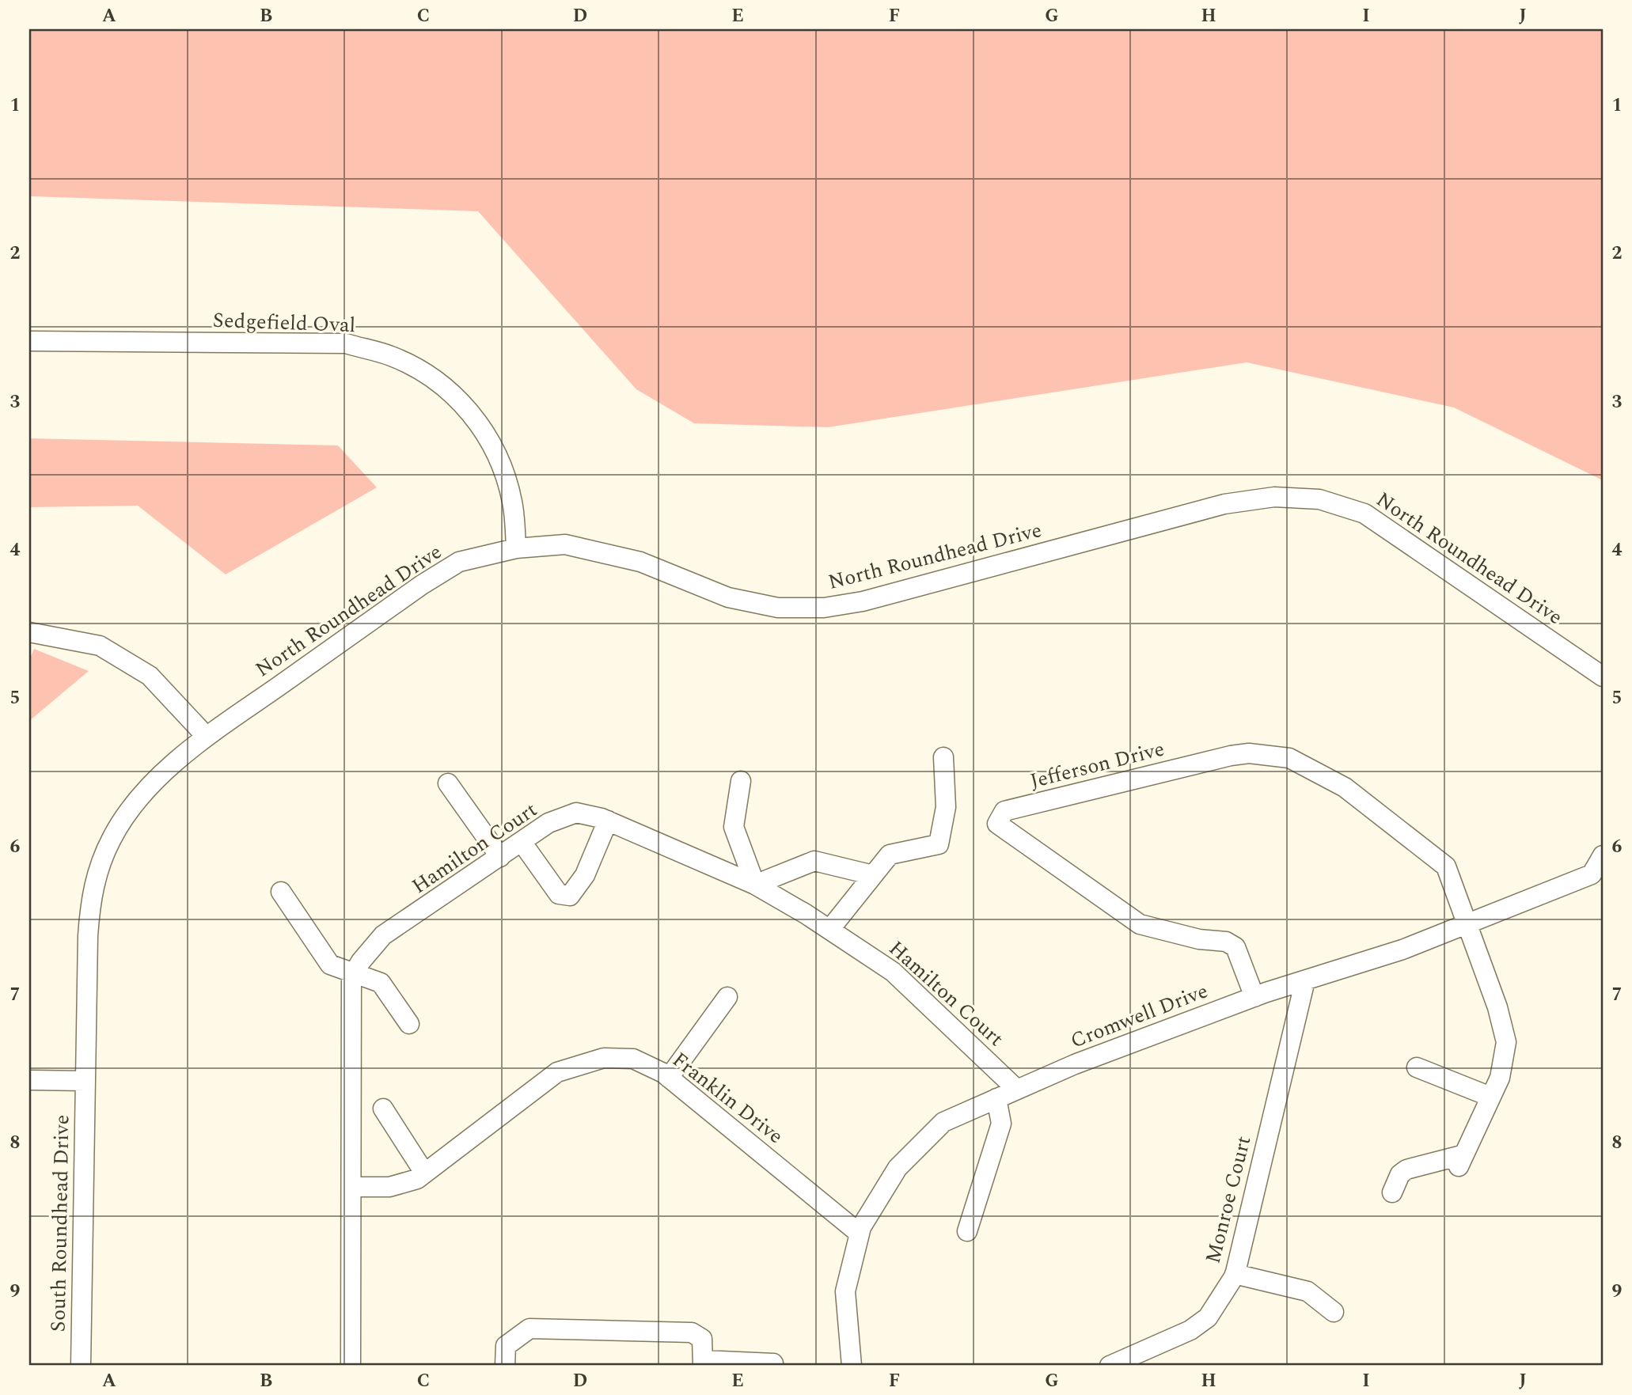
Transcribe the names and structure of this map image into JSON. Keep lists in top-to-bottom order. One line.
{"streets":{"street":["Sedgefield Oval","North Roundhead Drive","Jefferson Drive","Hamilton Court","Cromwell Drive","Franklin Drive","Monroe Court","South Roundhead Drive"]},"crossings":[["Sedgefield Oval","North Roundhead Drive"],["North Roundhead Drive","South Roundhead Drive"],["Jefferson Drive","Cromwell Drive"],["Hamilton Court","Cromwell Drive"],["Hamilton Court","Franklin Drive"],["Cromwell Drive","Franklin Drive"],["Cromwell Drive","Monroe Court"]],"grid":{"columns":["A","B","C","D","E","F","G","H","I","J"],"rows":["1","2","3","4","5","6","7","8","9"]}}
